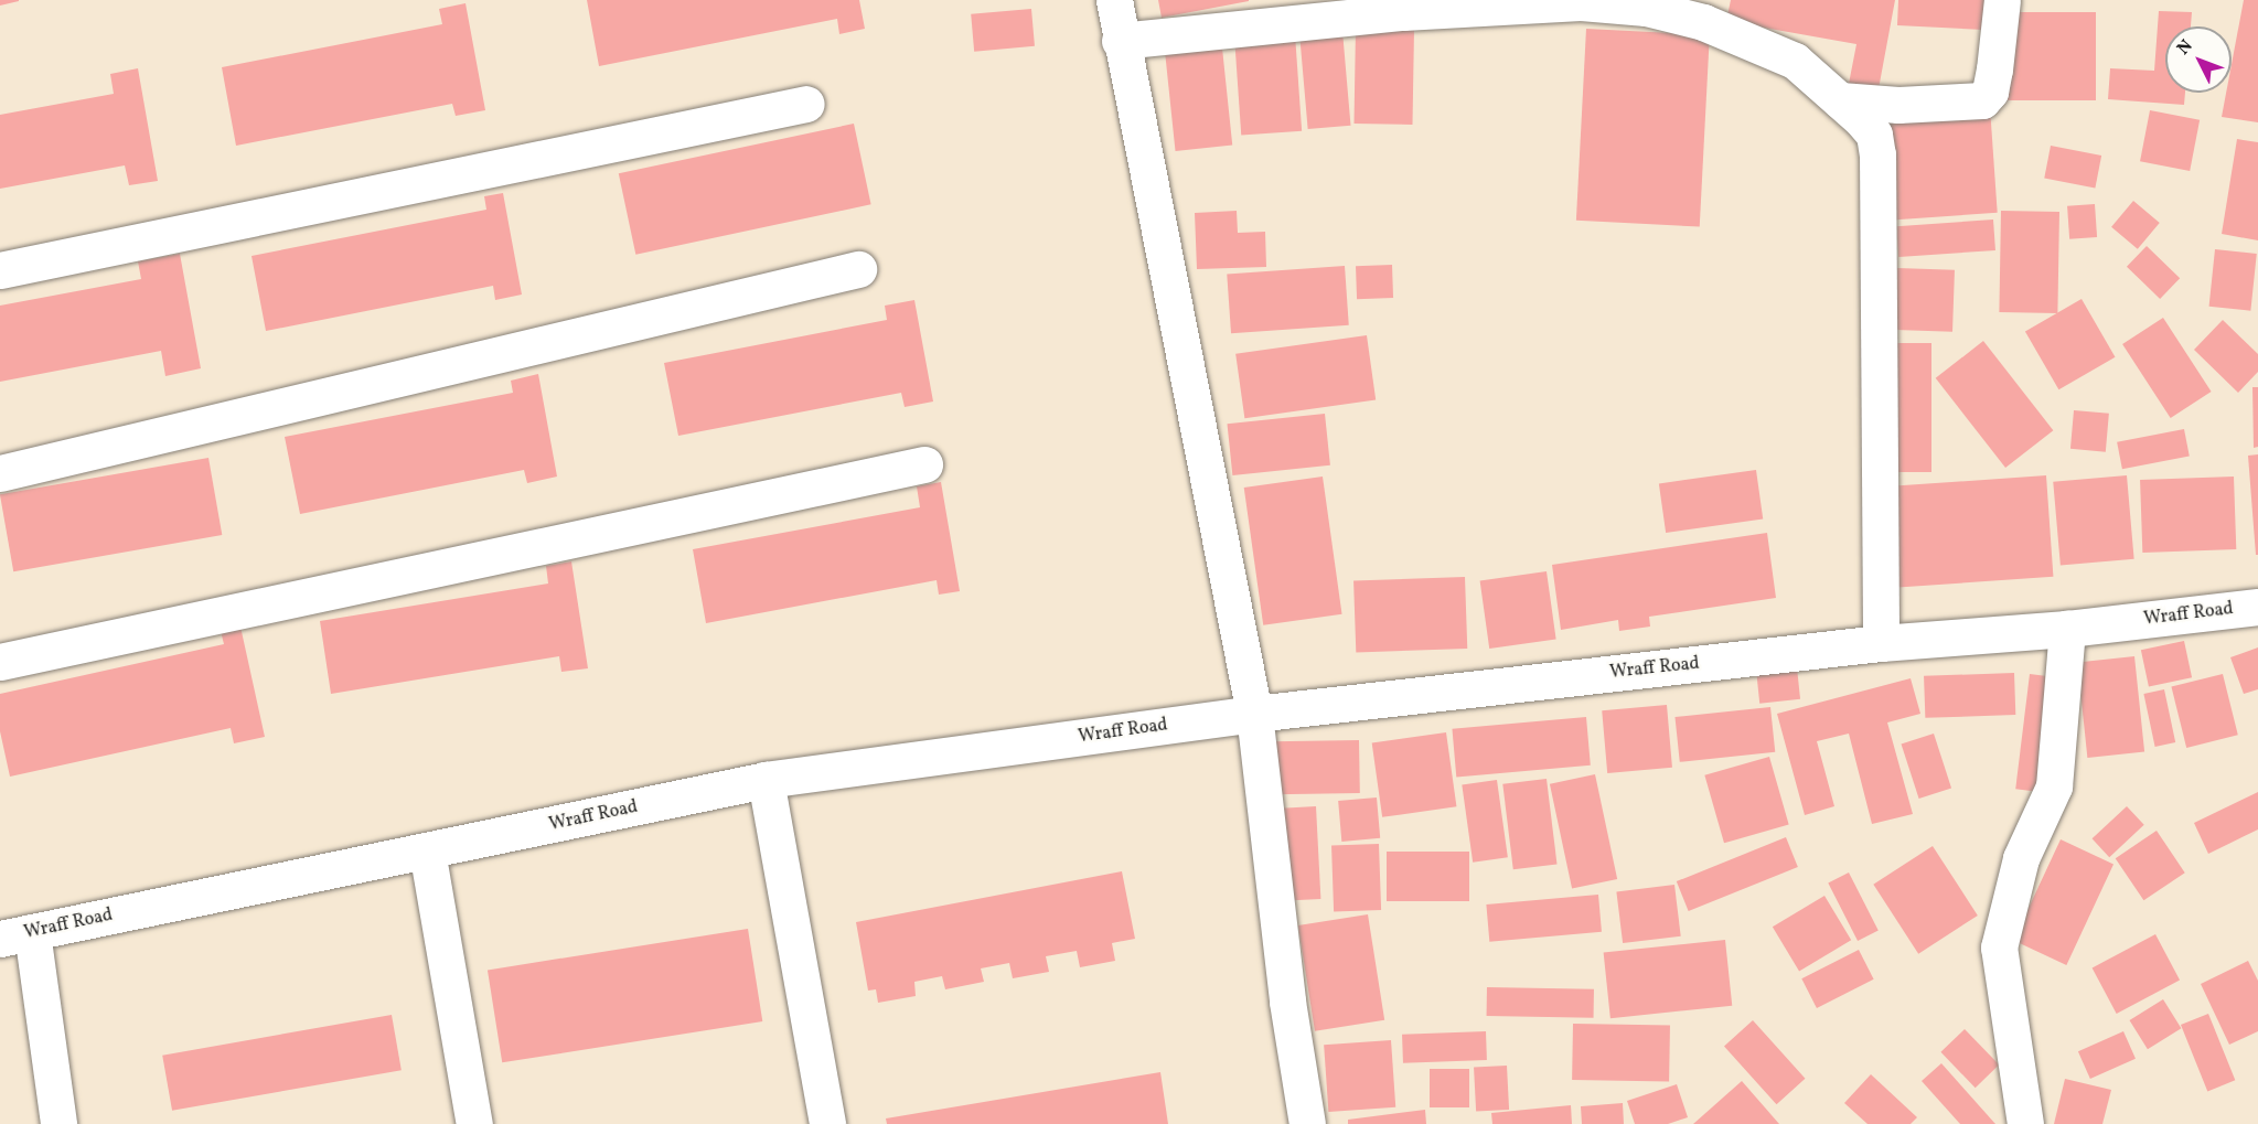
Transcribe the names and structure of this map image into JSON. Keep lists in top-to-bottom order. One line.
{"streets":{"street":["Wraff Road"]},"north":"top left"}
